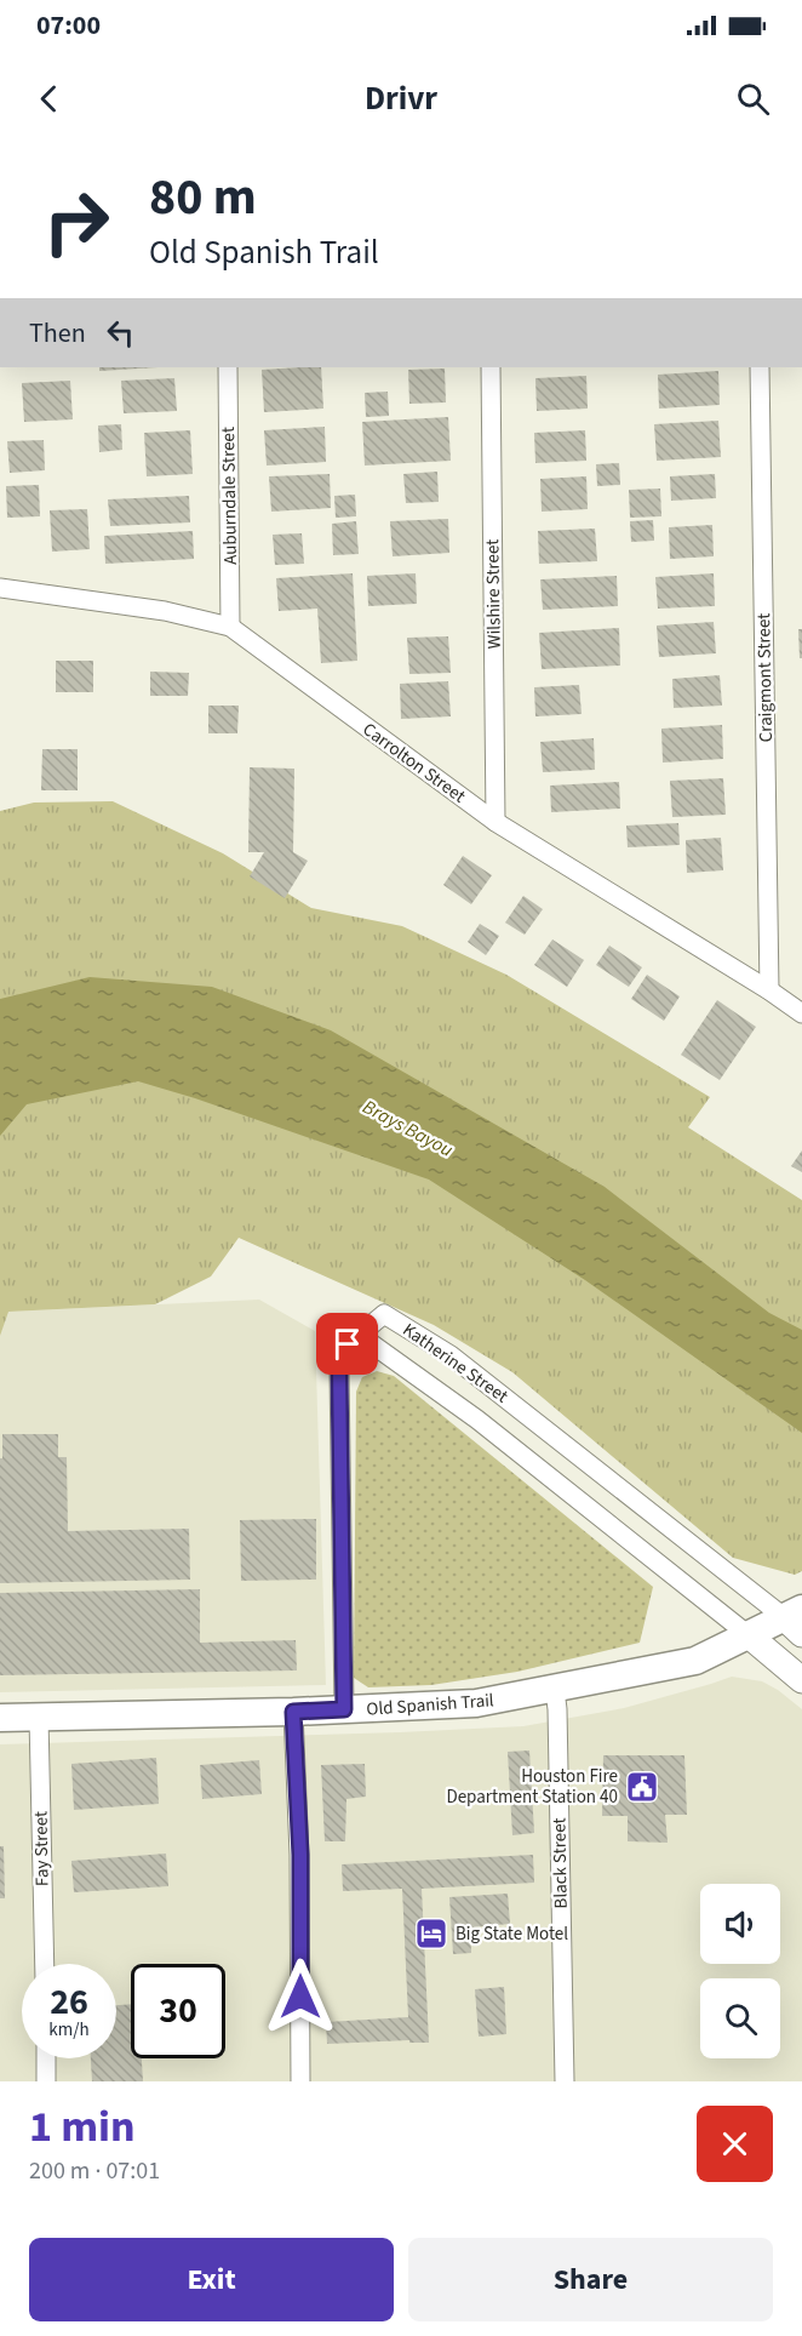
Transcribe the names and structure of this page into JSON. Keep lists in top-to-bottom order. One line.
{"streets":{"main road":["Old Spanish Trail"],"street":["Auburndale Street","Wilshire Street","Craigmont Street","Carrolton Street","Katherine Street","Fay Street","Black Street"]},"crossings":[["Auburndale Street","Carrolton Street"],["Wilshire Street","Carrolton Street"],["Craigmont Street","Carrolton Street"],["Katherine Street","Old Spanish Trail"],["Old Spanish Trail","Fay Street"],["Old Spanish Trail","Black Street"]],"water":["Brays Bayou"],"places":{"public building":["Houston Fire Department Station 40"],"hotel":["Big State Motel"]},"page":{"status":"07:00","header":"Drivr","turn":["80 m","Old Spanish Trail"],"then":"Then","speed":"26 km/h","limit":"30","heading":["1 min","200 m · 07:01"],"buttons":["Exit","Share"]}}
